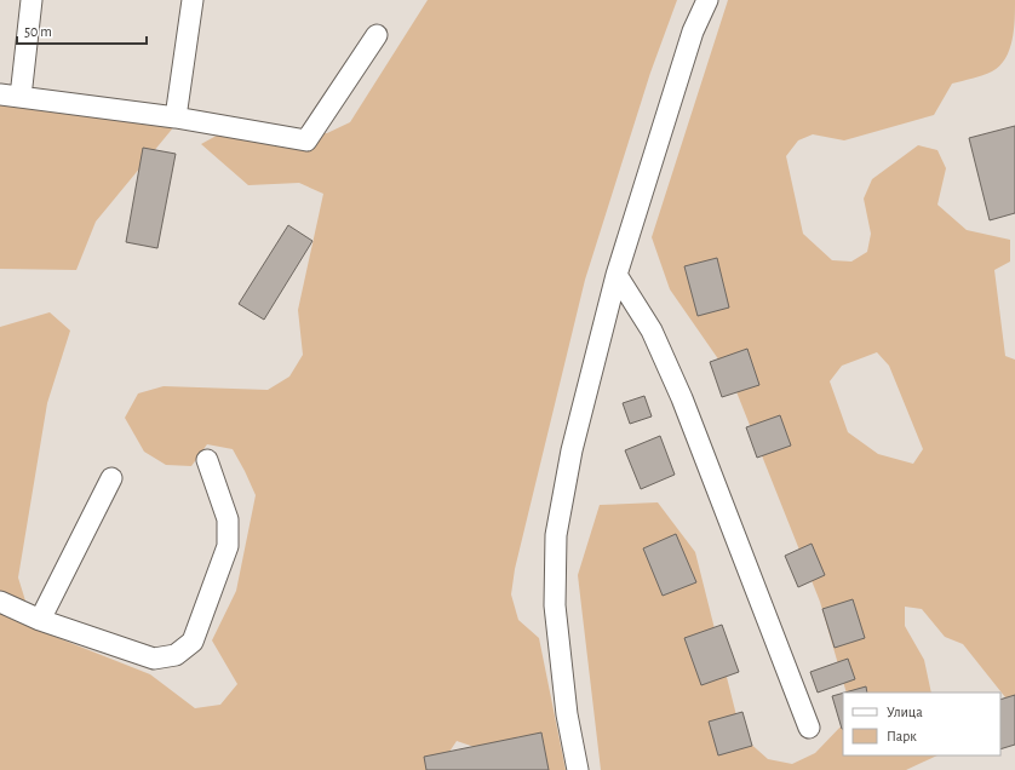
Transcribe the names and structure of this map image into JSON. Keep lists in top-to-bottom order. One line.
{"legend":["Улица","Парк"],"scale_bar":"50 m"}
